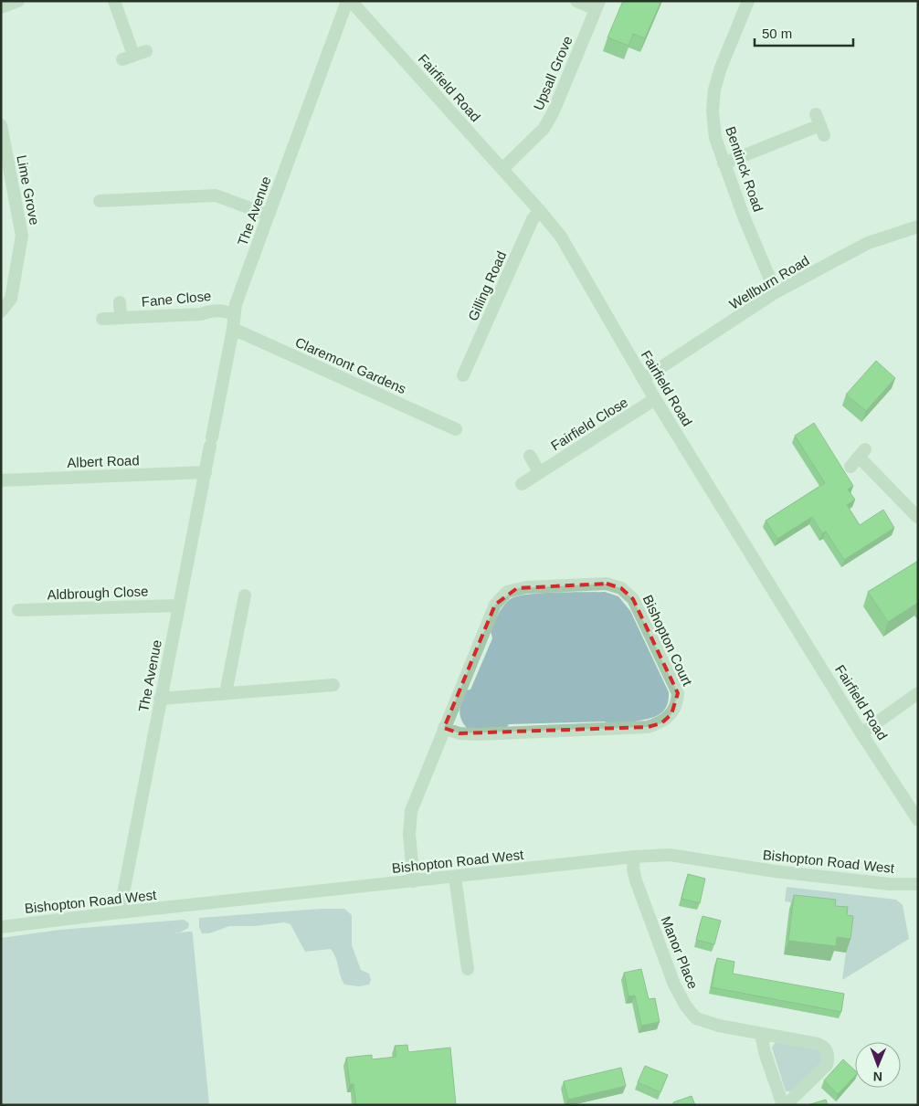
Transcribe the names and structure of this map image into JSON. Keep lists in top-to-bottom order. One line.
{"streets":{"street":["Upsall Grove","Fairfield Road","Bentinck Road","Lime Grove","The Avenue","Wellburn Road","Gilling Road","Fane Close","Claremont Gardens","Fairfield Close","Albert Road","Aldbrough Close","Bishopton Court","Bishopton Road West","Manor Place"]},"crossings":[["Upsall Grove","Fairfield Road"],["Fairfield Road","Wellburn Road"],["Fairfield Road","Gilling Road"],["Fairfield Road","Fairfield Close"],["Bentinck Road","Wellburn Road"],["The Avenue","Fane Close"],["The Avenue","Claremont Gardens"],["The Avenue","Albert Road"],["The Avenue","Aldbrough Close"],["The Avenue","Bishopton Road West"],["Bishopton Court","Bishopton Road West"],["Bishopton Road West","Manor Place"]],"scale_bar":"50 m","north":"bottom"}
